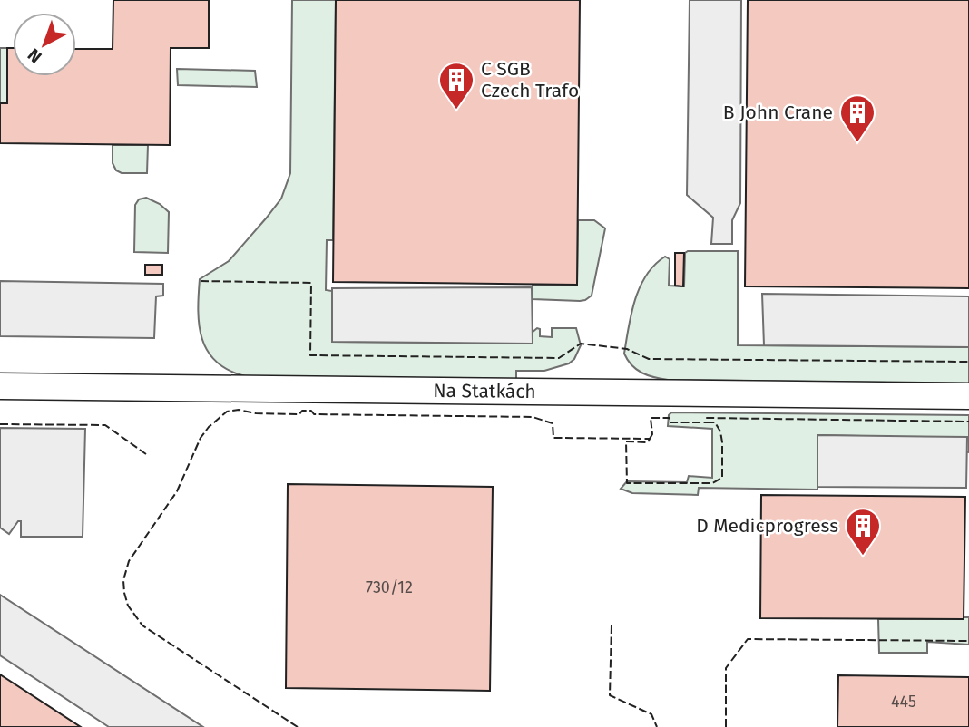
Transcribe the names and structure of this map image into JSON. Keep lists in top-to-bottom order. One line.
{"streets":{"street":["Na Statkách"]},"places":{"building":["C SGB Czech Trafo","B John Crane","D Medicprogress"]},"house_numbers":["730/12","445"],"north":"bottom left"}
